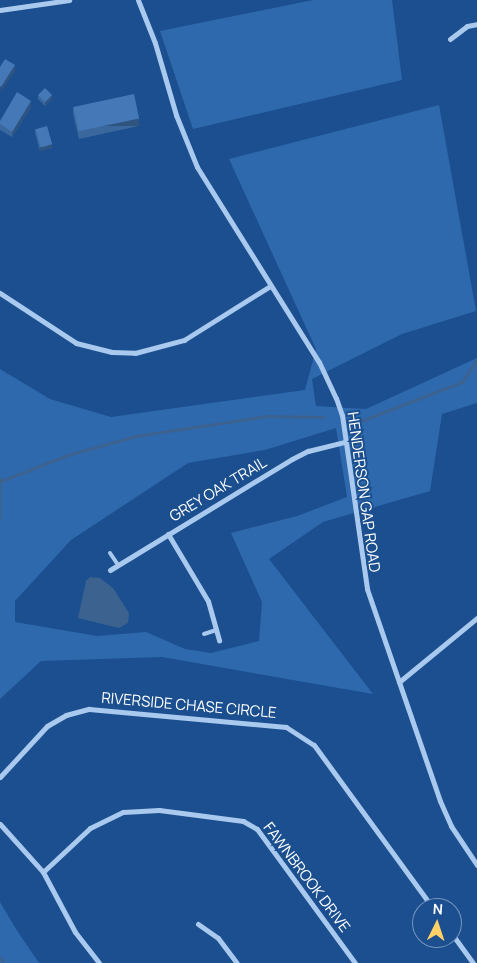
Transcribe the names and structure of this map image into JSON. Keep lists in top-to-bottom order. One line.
{"streets":{"street":["GREY OAK TRAIL","HENDERSON GAP ROAD","RIVERSIDE CHASE CIRCLE","FAWNBROOK DRIVE"]},"crossings":[["GREY OAK TRAIL","HENDERSON GAP ROAD"]],"north":"top"}
